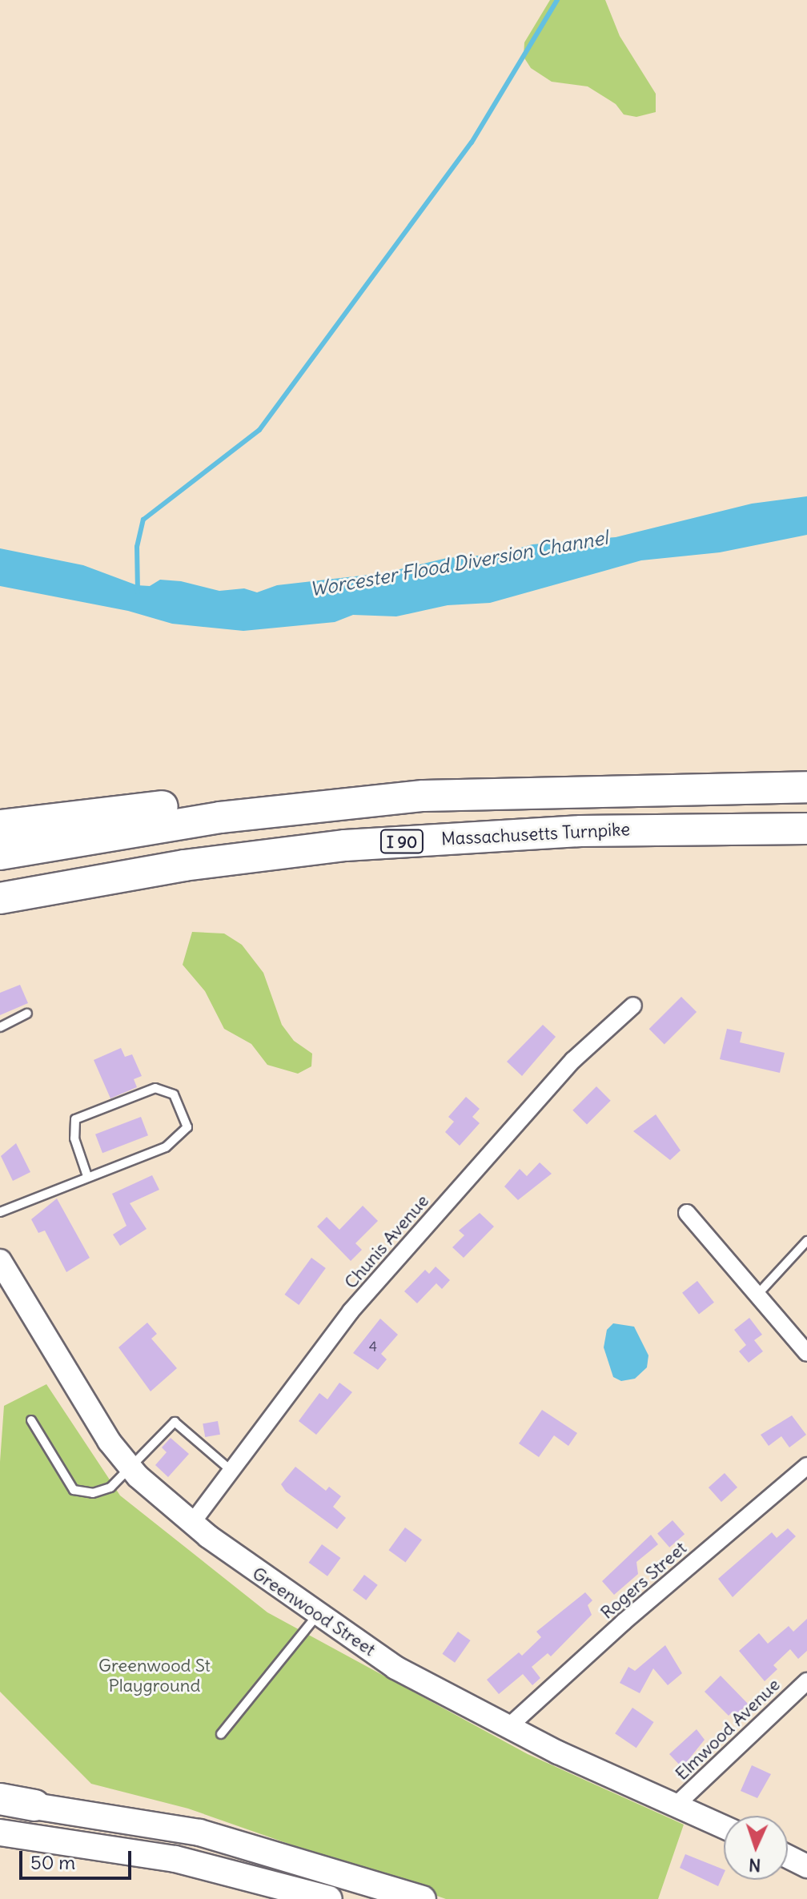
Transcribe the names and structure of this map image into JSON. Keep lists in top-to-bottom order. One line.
{"streets":{"highway":["Massachusetts Turnpike","I 90"],"street":["Chunis Avenue","Rogers Street","Greenwood Street","Elmwood Avenue"]},"crossings":[["Chunis Avenue","Greenwood Street"],["Rogers Street","Greenwood Street"],["Greenwood Street","Elmwood Avenue"]],"water":["Worcester Flood Diversion Channel"],"parks":["Greenwood St Playground"],"house_numbers":["4"],"scale_bar":"50 m","north":"bottom"}
